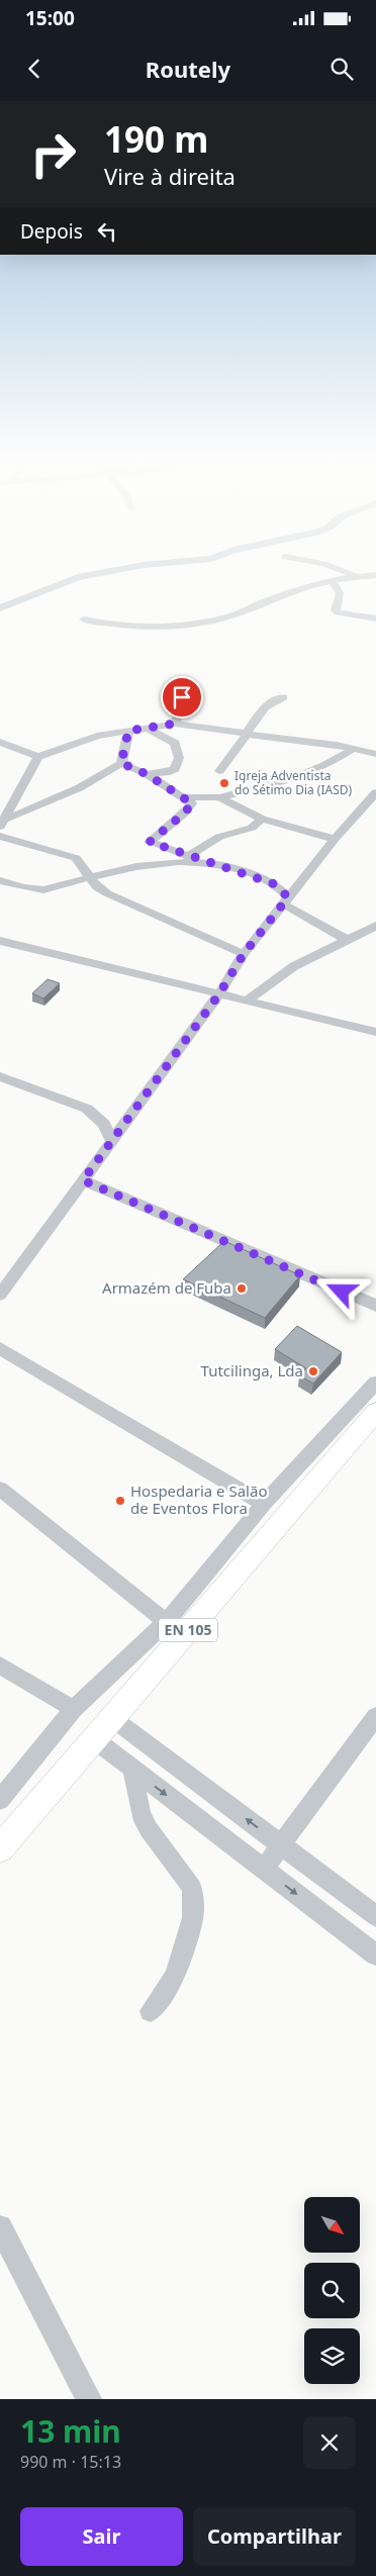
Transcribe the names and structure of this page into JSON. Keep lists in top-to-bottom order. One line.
{"streets":{"main road":["EN 105"]},"places":["Igreja Adventista do Sétimo Dia (IASD)","Armazém de Fuba","Tutcilinga, Lda","Hospedaria e Salão de Eventos Flora"],"north":"bottom right","page":{"status":"15:00","header":"Routely","turn":["190 m","Vire à direita"],"then":"Depois","heading":["13 min","990 m · 15:13"],"buttons":["Sair","Compartilhar"]}}
